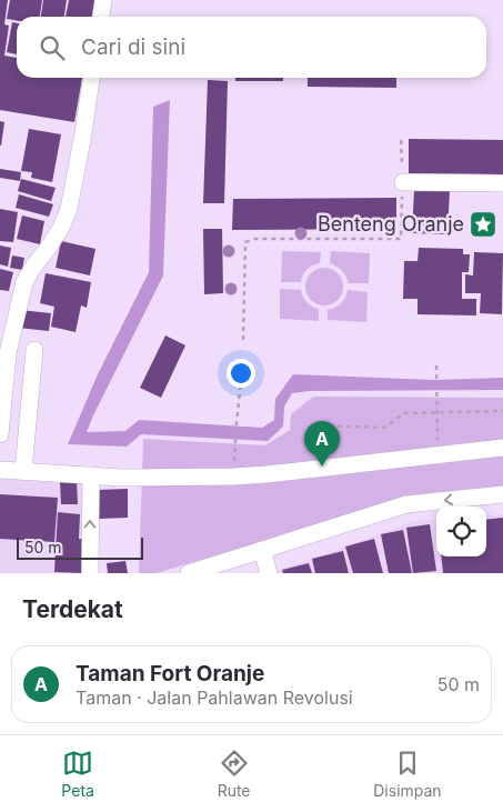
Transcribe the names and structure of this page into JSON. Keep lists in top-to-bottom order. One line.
{"places":{"place":["Benteng Oranje"]},"scale_bar":"50 m","page":{"search":"Cari di sini","pins":"A","scale":"50 m","heading":"Terdekat","list":[{"mark":"A","name":"Taman Fort Oranje","note":"Taman · Jalan Pahlawan Revolusi","value":"50 m"}],"nav":["Peta","Rute","Disimpan"]}}
